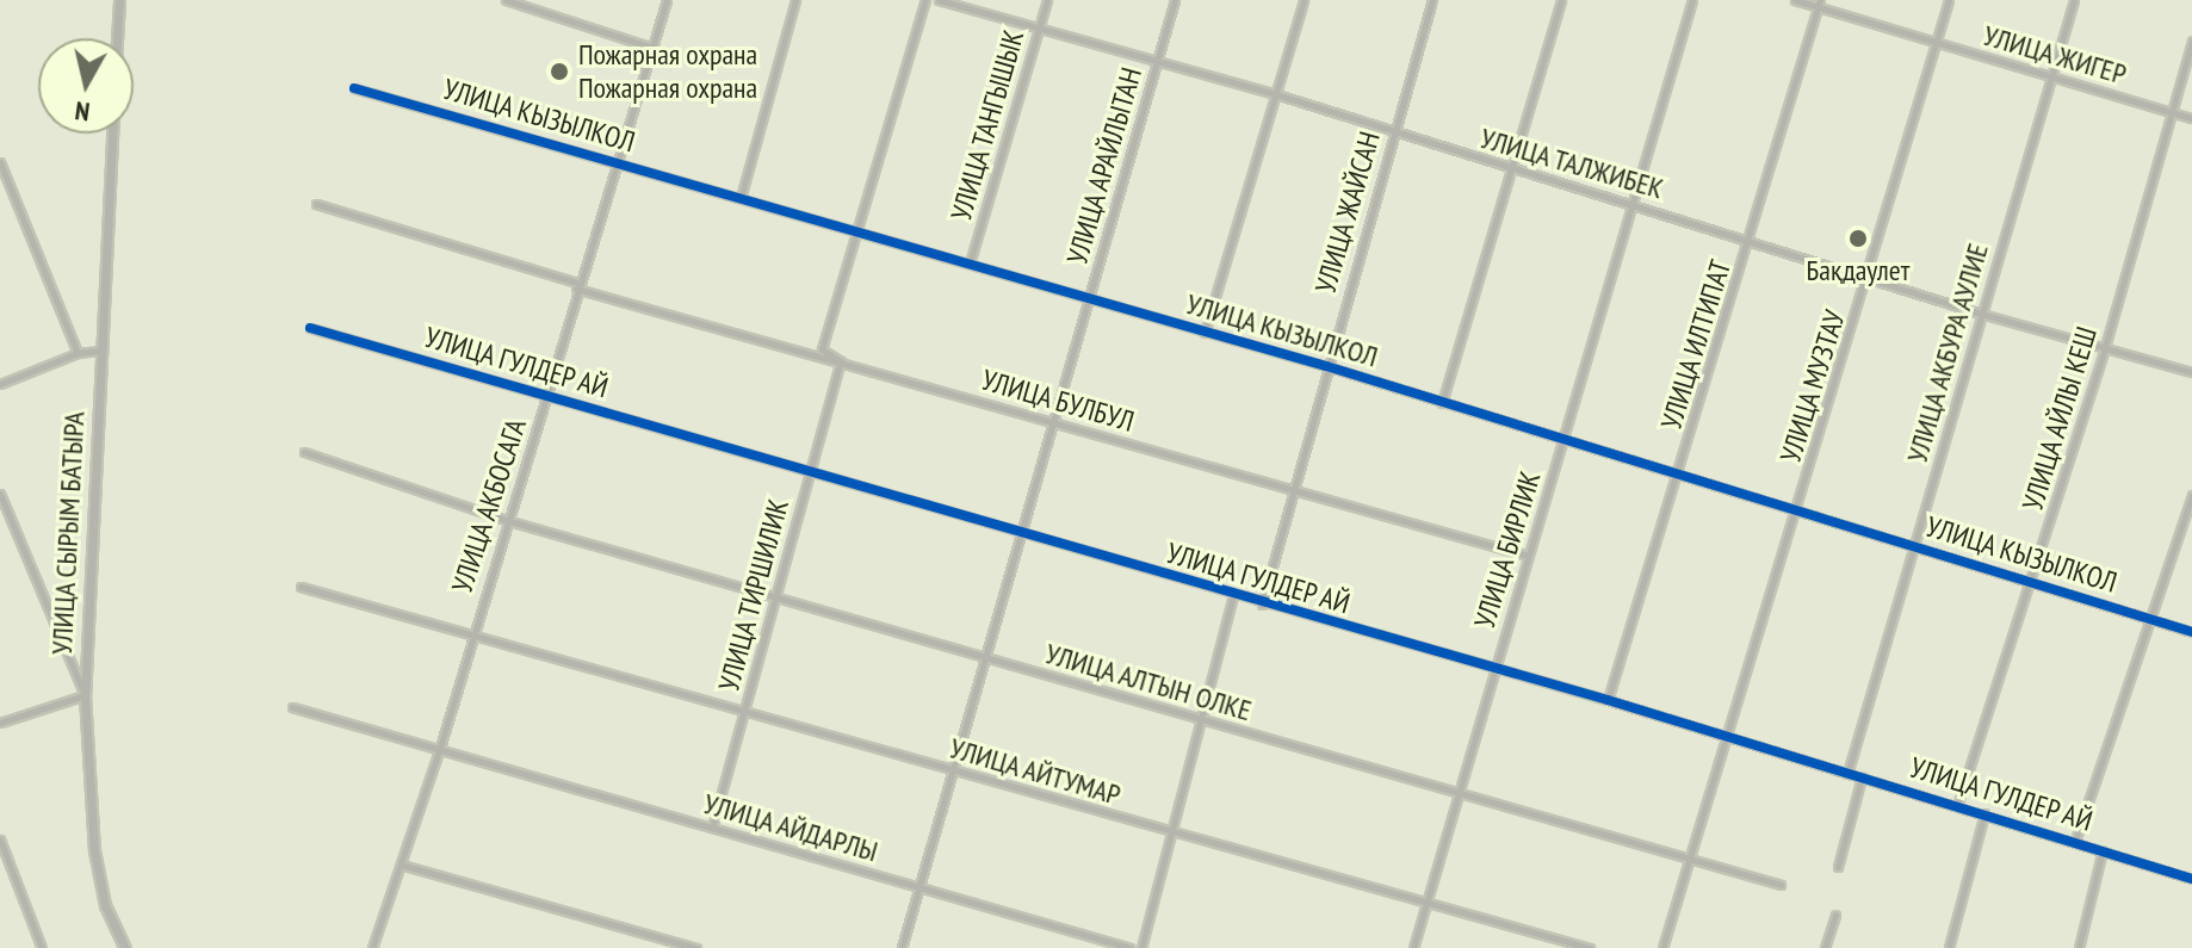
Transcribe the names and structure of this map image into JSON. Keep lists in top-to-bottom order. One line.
{"streets":{"street":["УЛИЦА ЖИГЕР","УЛИЦА КЫЗЫЛКОЛ","УЛИЦА ТАНГЫШЫК","УЛИЦА ТАЛЖИБЕК","УЛИЦА АРАЙЛЫТАН","УЛИЦА ЖАЙСАН","УЛИЦА ИЛТИПАТ","УЛИЦА АКБУРА АУЛИЕ","УЛИЦА ГУЛДЕР АЙ","УЛИЦА МУЗТАУ","УЛИЦА БУЛБУЛ","УЛИЦА АЙЛЫ КЕШ","УЛИЦА АКБОСАГА","УЛИЦА СЫРЫМ БАТЫРА","УЛИЦА БИРЛИК","УЛИЦА ТИРШИЛИК","УЛИЦА АЛТЫН ОЛКЕ","УЛИЦА АЙТУМАР","УЛИЦА АЙДАРЛЫ"]},"crossings":[["УЛИЦА ЖИГЕР","УЛИЦА ИЛТИПАТ"],["УЛИЦА ЖИГЕР","УЛИЦА АКБУРА АУЛИЕ"],["УЛИЦА ЖИГЕР","УЛИЦА МУЗТАУ"],["УЛИЦА ЖИГЕР","УЛИЦА АЙЛЫ КЕШ"],["УЛИЦА КЫЗЫЛКОЛ","УЛИЦА ТАНГЫШЫК"],["УЛИЦА КЫЗЫЛКОЛ","УЛИЦА АРАЙЛЫТАН"],["УЛИЦА КЫЗЫЛКОЛ","УЛИЦА ЖАЙСАН"],["УЛИЦА КЫЗЫЛКОЛ","УЛИЦА ИЛТИПАТ"],["УЛИЦА КЫЗЫЛКОЛ","УЛИЦА АКБУРА АУЛИЕ"],["УЛИЦА КЫЗЫЛКОЛ","УЛИЦА МУЗТАУ"],["УЛИЦА КЫЗЫЛКОЛ","УЛИЦА АЙЛЫ КЕШ"],["УЛИЦА КЫЗЫЛКОЛ","УЛИЦА АКБОСАГА"],["УЛИЦА КЫЗЫЛКОЛ","УЛИЦА БИРЛИК"],["УЛИЦА ТАНГЫШЫК","УЛИЦА ТАЛЖИБЕК"],["УЛИЦА ТАЛЖИБЕК","УЛИЦА АРАЙЛЫТАН"],["УЛИЦА ТАЛЖИБЕК","УЛИЦА ЖАЙСАН"],["УЛИЦА ТАЛЖИБЕК","УЛИЦА ИЛТИПАТ"],["УЛИЦА ТАЛЖИБЕК","УЛИЦА АКБУРА АУЛИЕ"],["УЛИЦА ТАЛЖИБЕК","УЛИЦА МУЗТАУ"],["УЛИЦА ТАЛЖИБЕК","УЛИЦА АЙЛЫ КЕШ"],["УЛИЦА ТАЛЖИБЕК","УЛИЦА БИРЛИК"],["УЛИЦА АРАЙЛЫТАН","УЛИЦА ГУЛДЕР АЙ"],["УЛИЦА АРАЙЛЫТАН","УЛИЦА БУЛБУЛ"],["УЛИЦА АРАЙЛЫТАН","УЛИЦА АЛТЫН ОЛКЕ"],["УЛИЦА АРАЙЛЫТАН","УЛИЦА АЙТУМАР"],["УЛИЦА АРАЙЛЫТАН","УЛИЦА АЙДАРЛЫ"],["УЛИЦА ЖАЙСАН","УЛИЦА ГУЛДЕР АЙ"],["УЛИЦА ЖАЙСАН","УЛИЦА БУЛБУЛ"],["УЛИЦА ИЛТИПАТ","УЛИЦА ГУЛДЕР АЙ"],["УЛИЦА АКБУРА АУЛИЕ","УЛИЦА ГУЛДЕР АЙ"],["УЛИЦА ГУЛДЕР АЙ","УЛИЦА МУЗТАУ"],["УЛИЦА ГУЛДЕР АЙ","УЛИЦА АЙЛЫ КЕШ"],["УЛИЦА ГУЛДЕР АЙ","УЛИЦА АКБОСАГА"],["УЛИЦА ГУЛДЕР АЙ","УЛИЦА БИРЛИК"],["УЛИЦА ГУЛДЕР АЙ","УЛИЦА ТИРШИЛИК"],["УЛИЦА МУЗТАУ","УЛИЦА АЛТЫН ОЛКЕ"],["УЛИЦА БУЛБУЛ","УЛИЦА АКБОСАГА"],["УЛИЦА БУЛБУЛ","УЛИЦА БИРЛИК"],["УЛИЦА БУЛБУЛ","УЛИЦА ТИРШИЛИК"],["УЛИЦА АКБОСАГА","УЛИЦА АЛТЫН ОЛКЕ"],["УЛИЦА АКБОСАГА","УЛИЦА АЙТУМАР"],["УЛИЦА АКБОСАГА","УЛИЦА АЙДАРЛЫ"],["УЛИЦА БИРЛИК","УЛИЦА АЛТЫН ОЛКЕ"],["УЛИЦА БИРЛИК","УЛИЦА АЙТУМАР"],["УЛИЦА ТИРШИЛИК","УЛИЦА АЛТЫН ОЛКЕ"],["УЛИЦА ТИРШИЛИК","УЛИЦА АЙТУМАР"],["УЛИЦА ТИРШИЛИК","УЛИЦА АЙДАРЛЫ"]],"places":["Пожарная охрана Пожарная охрана","Бақдаулет"],"north":"bottom"}
